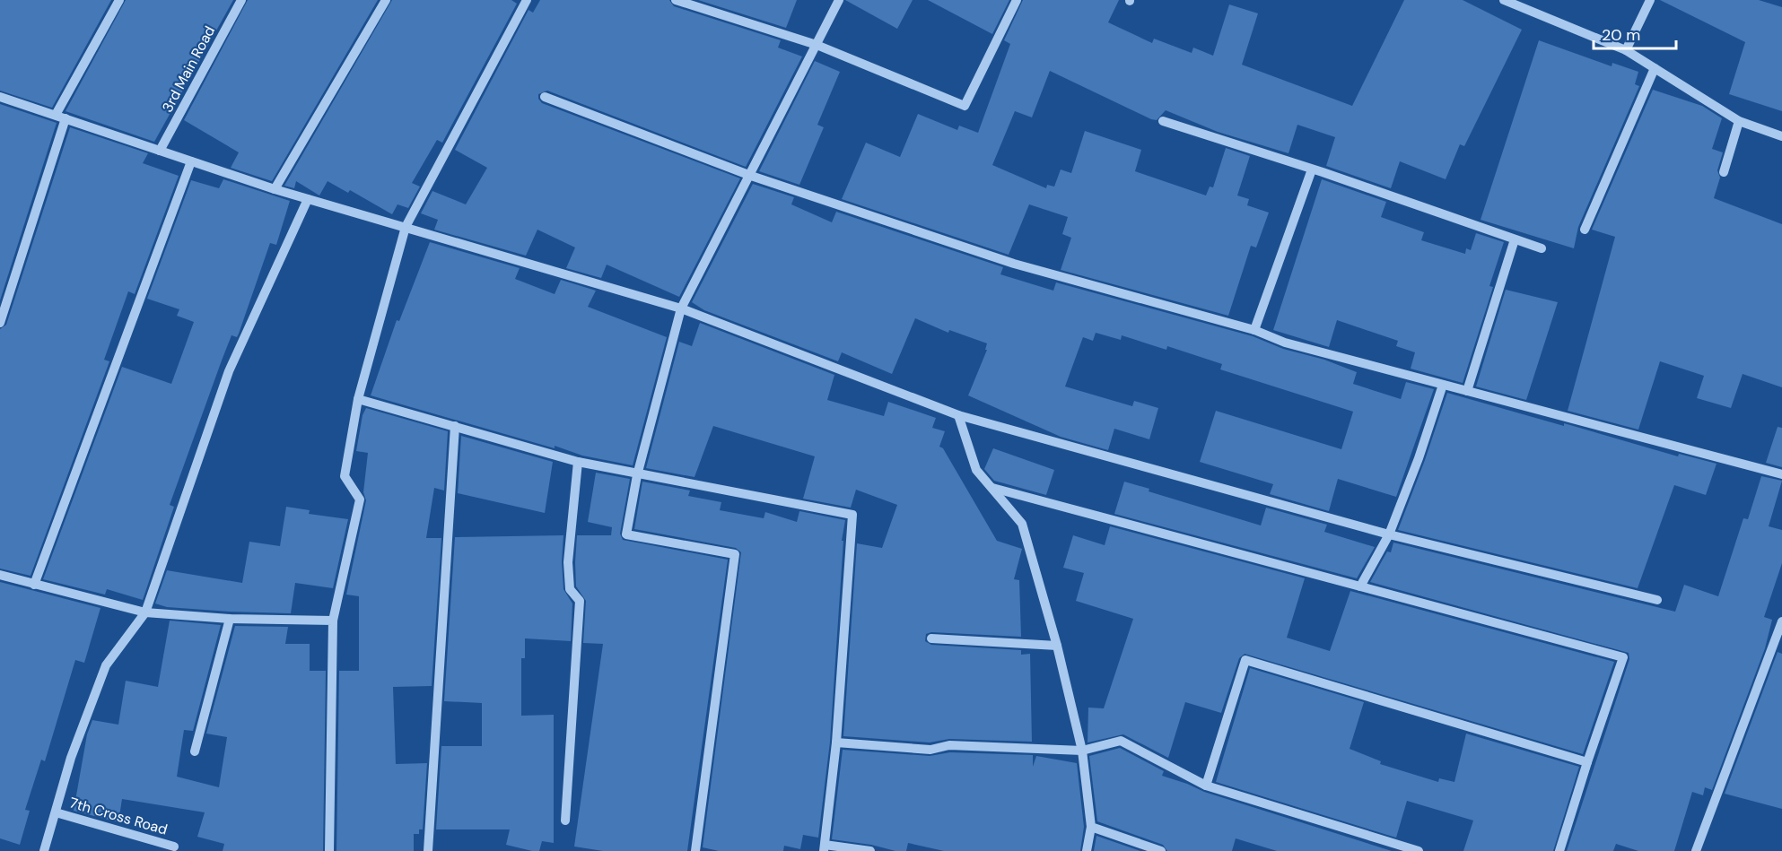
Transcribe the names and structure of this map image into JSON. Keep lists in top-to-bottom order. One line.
{"streets":{"street":["3rd Main Road","7th Cross Road"]},"scale_bar":"20 m"}
